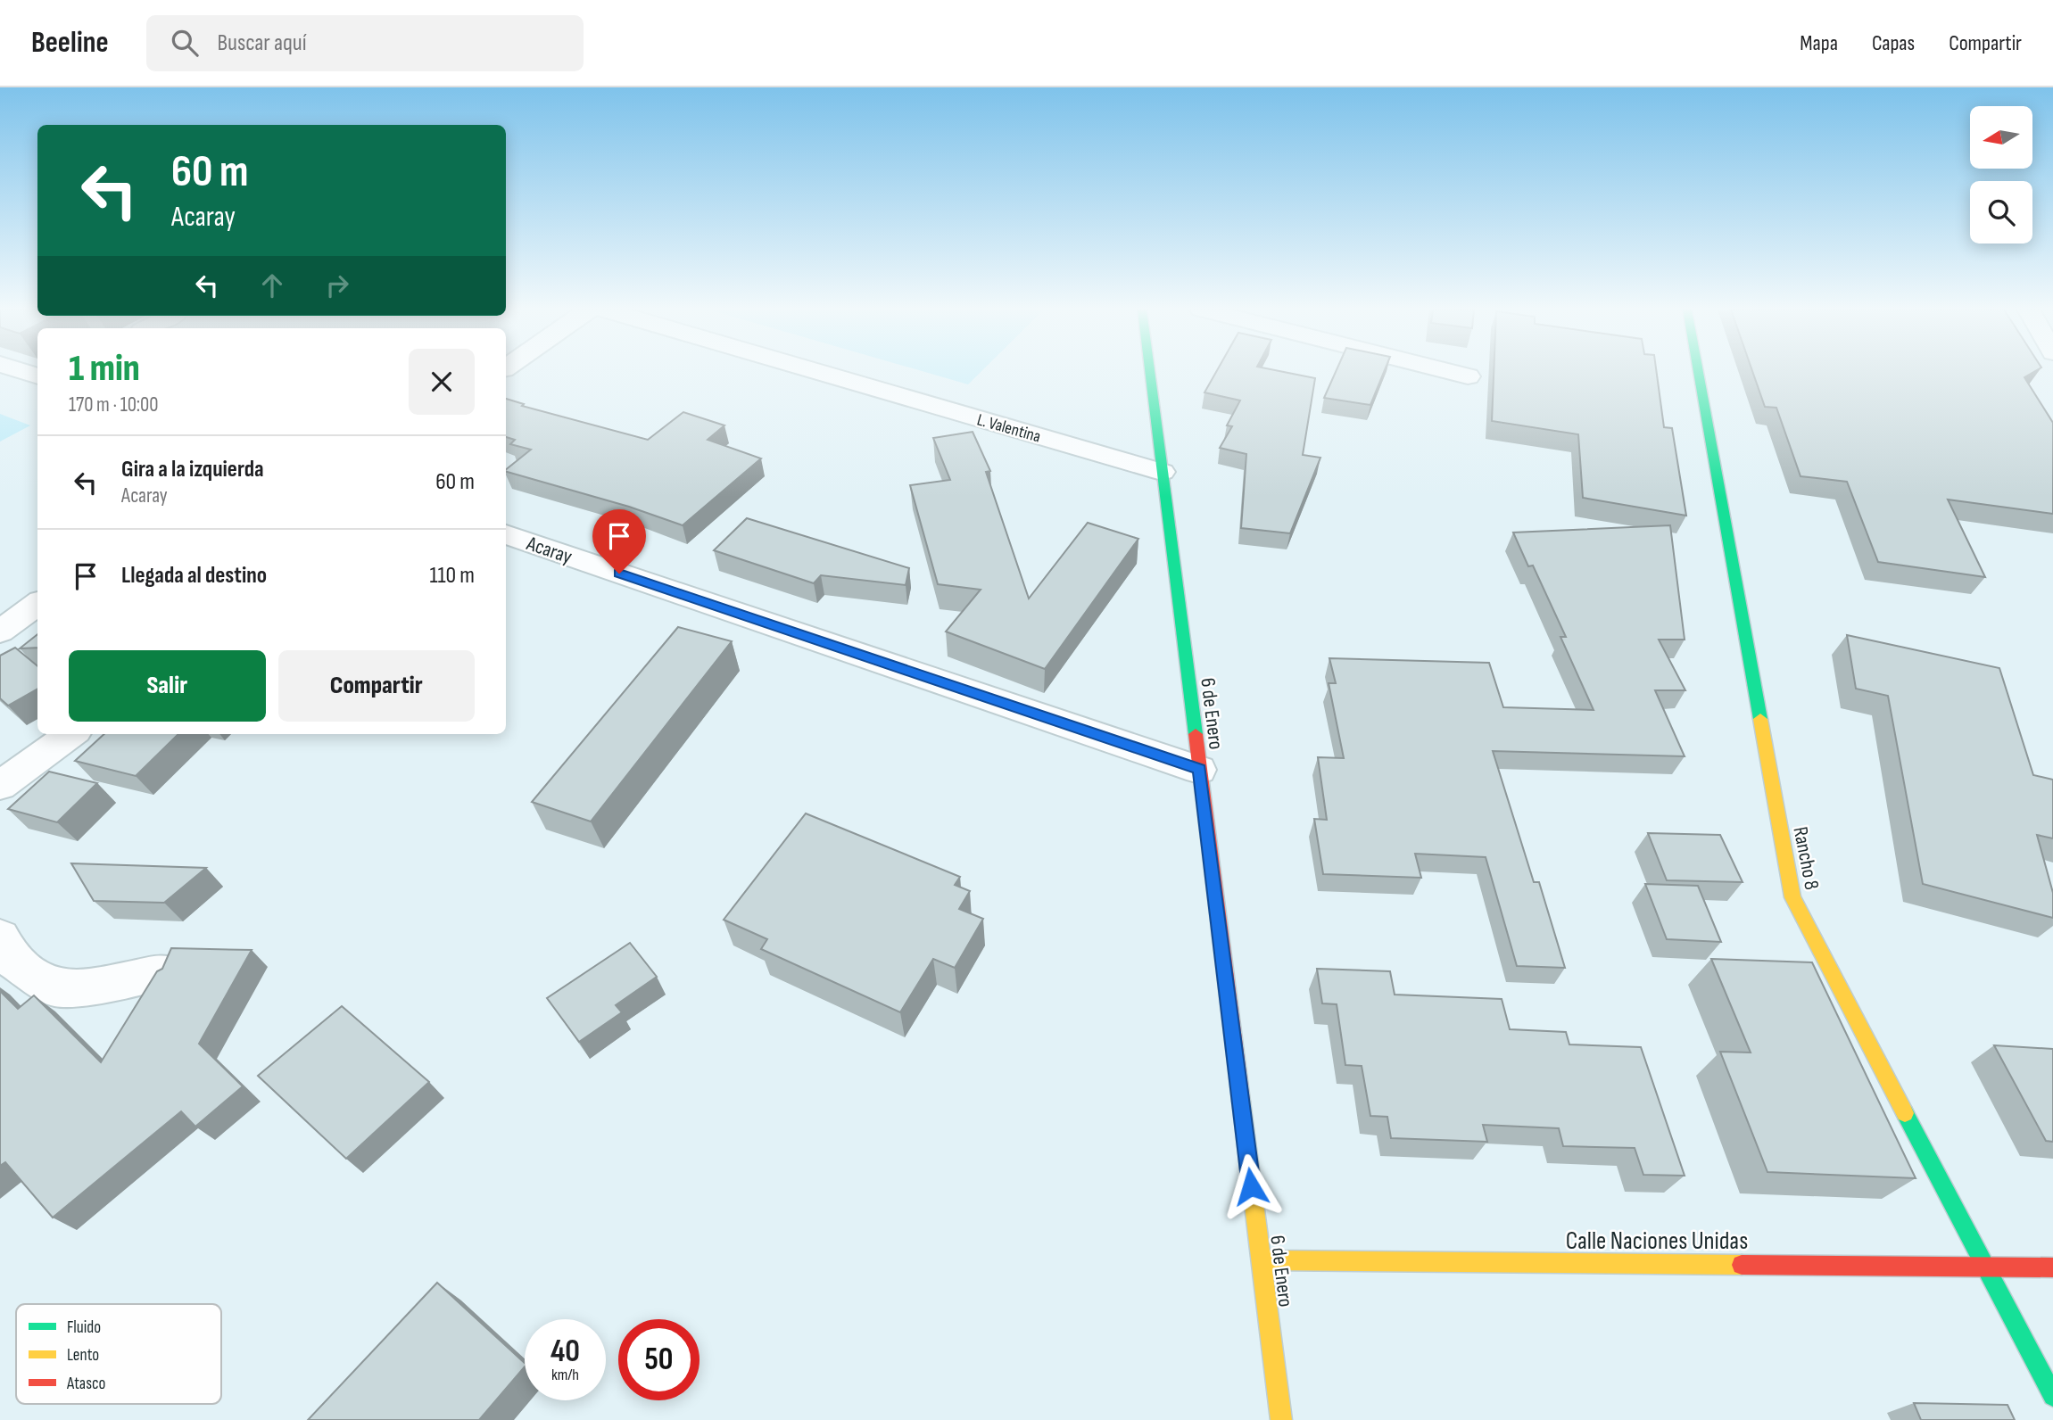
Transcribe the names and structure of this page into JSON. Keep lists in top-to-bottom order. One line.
{"streets":{"street":["L. Valentina","Acaray","6 de Enero","Rancho 8","Calle Naciones Unidas"]},"crossings":[["L. Valentina","6 de Enero"],["Acaray","6 de Enero"],["6 de Enero","Calle Naciones Unidas"],["Rancho 8","Calle Naciones Unidas"]],"legend":["Fluido","Lento","Atasco"],"north":"left","page":{"header":"Beeline","search":"Buscar aquí","nav":["Mapa","Capas","Compartir"],"turn":["60 m","Acaray"],"heading":["1 min","170 m · 10:00"],"list":[{"name":"Gira a la izquierda","note":"Acaray","value":"60 m"},{"name":"Llegada al destino","value":"110 m"}],"buttons":["Salir","Compartir"],"speed":"40 km/h","limit":"50"}}
